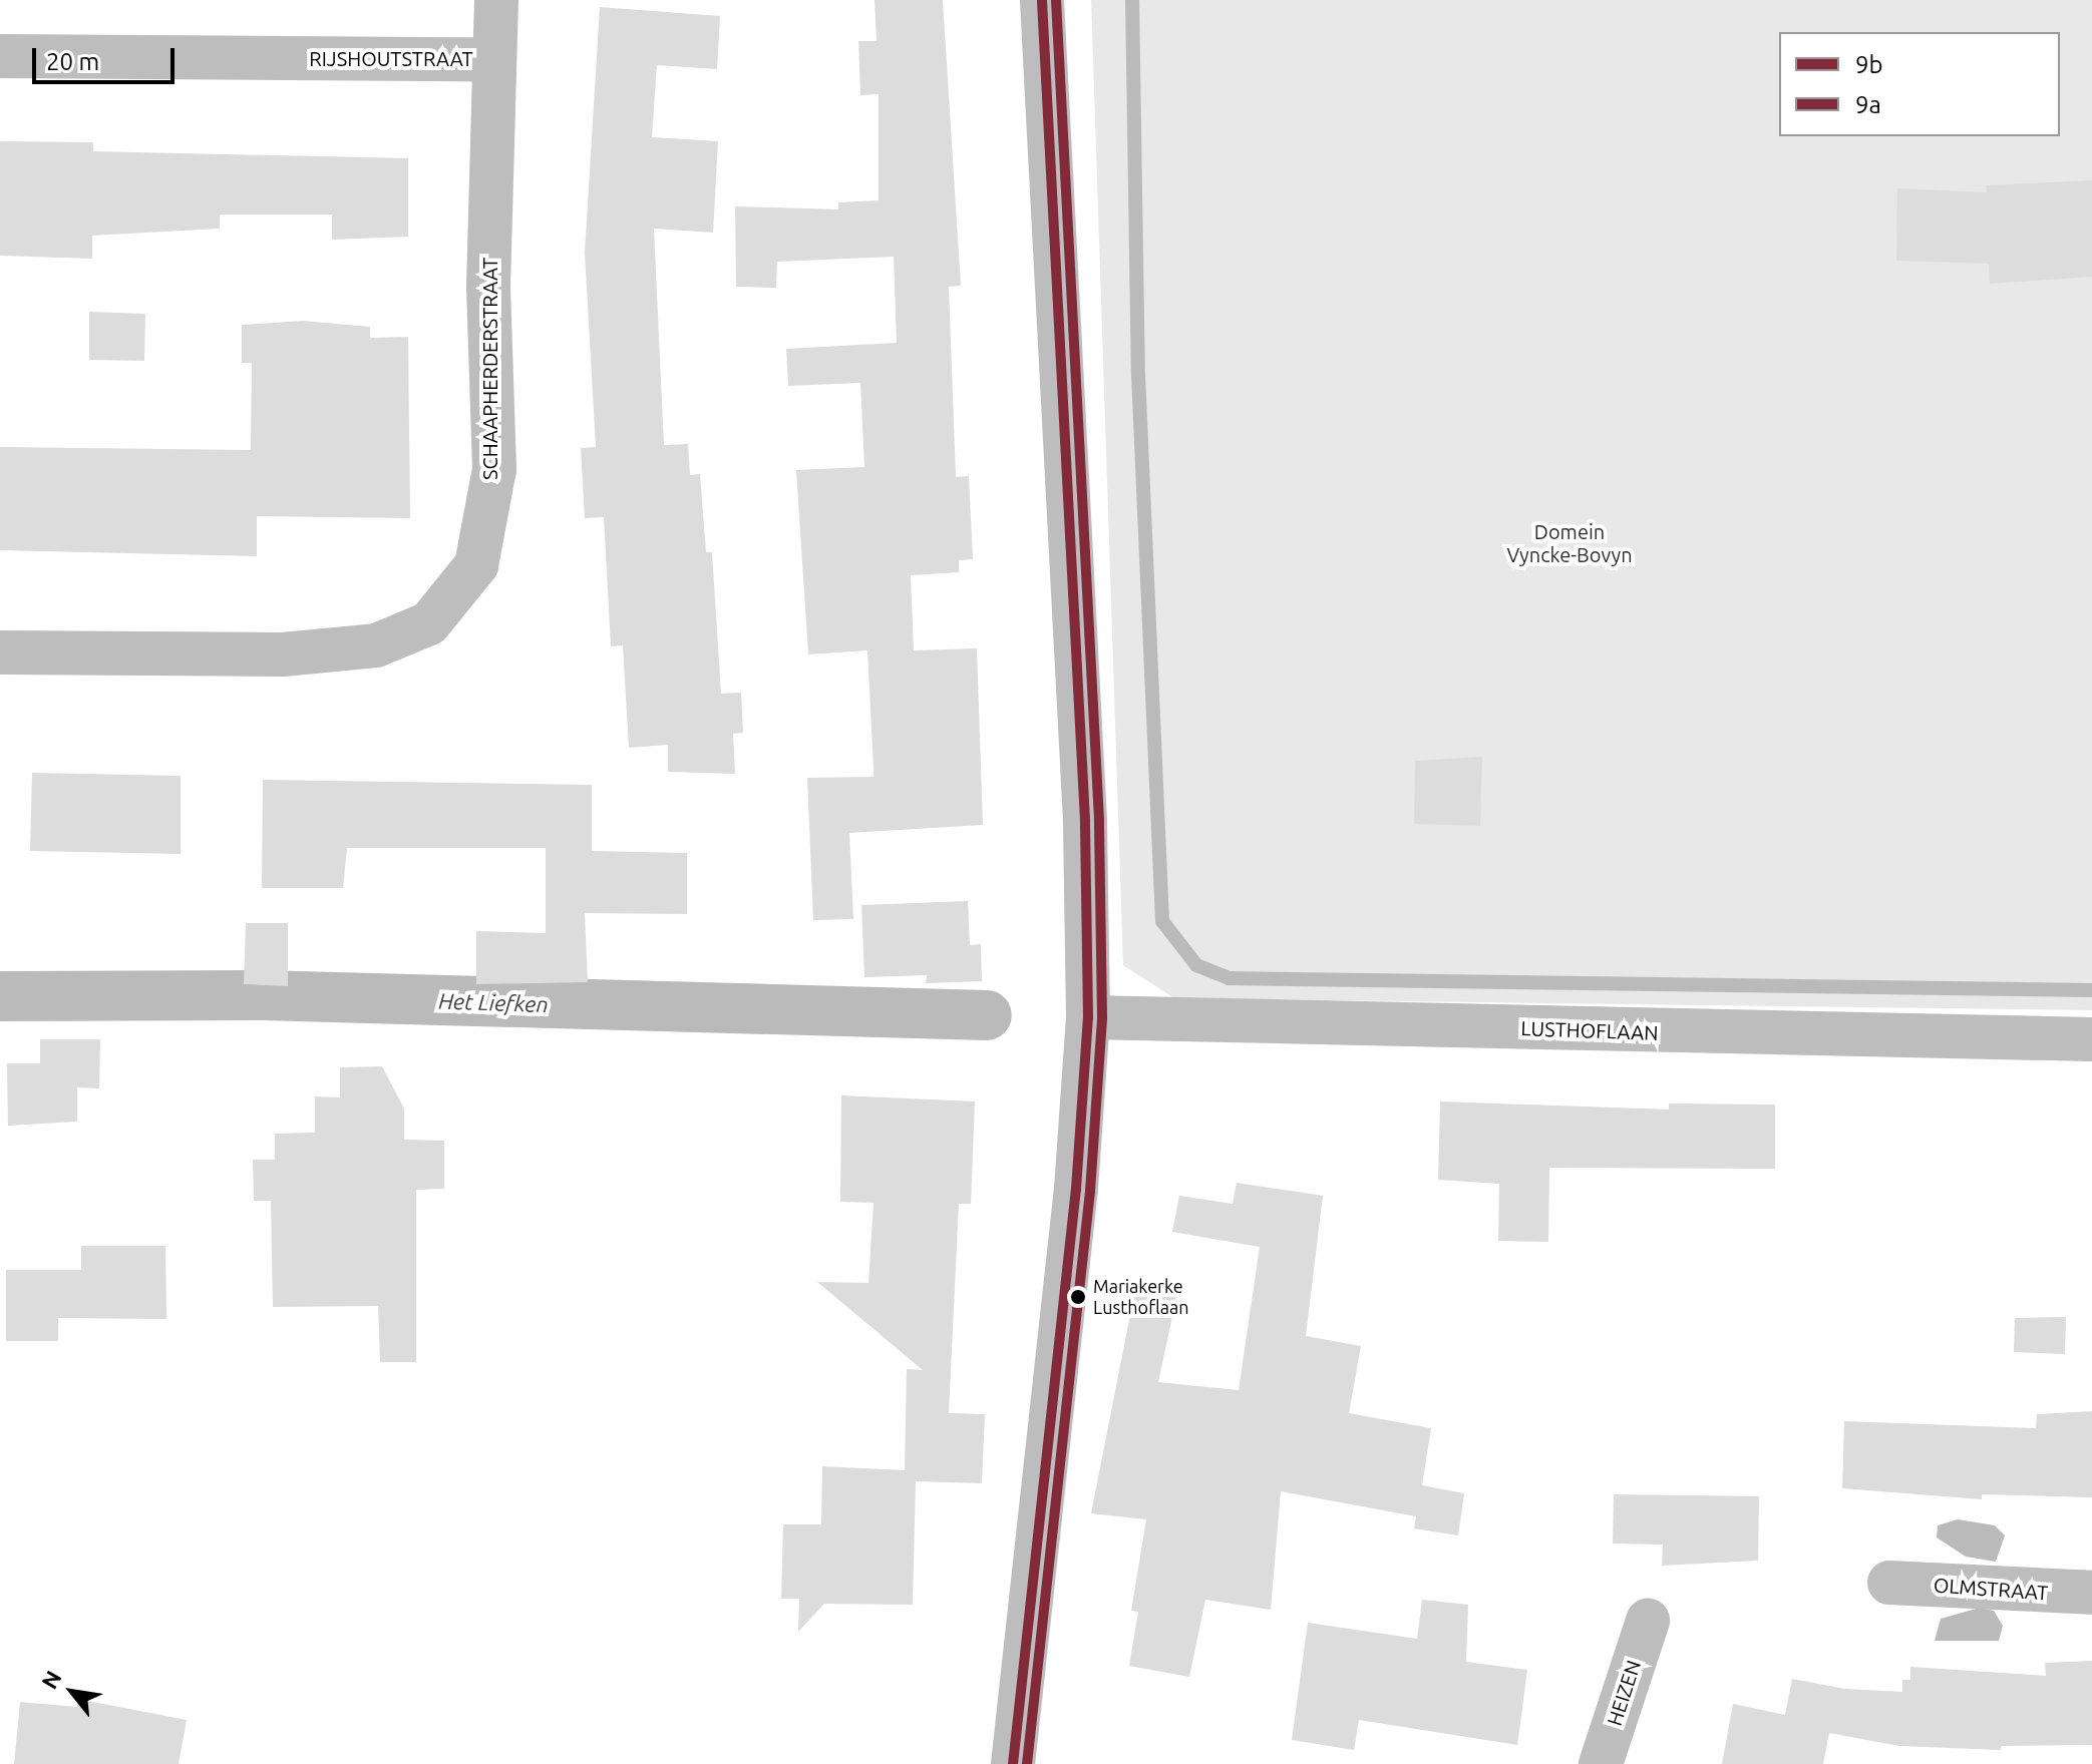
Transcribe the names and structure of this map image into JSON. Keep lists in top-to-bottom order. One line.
{"streets":{"street":["RIJSHOUTSTRAAT","SCHAAPHERDERSTRAAT","LUSTHOFLAAN","OLMSTRAAT","HEIZEN"]},"crossings":[["RIJSHOUTSTRAAT","SCHAAPHERDERSTRAAT"]],"water":["Het Liefken"],"parks":["Domein Vyncke-Bovyn"],"places":["Mariakerke Lusthoflaan"],"lines":["transit line 9b","transit line 9a"],"legend":["9b","9a"],"scale_bar":"20 m","north":"top left"}
